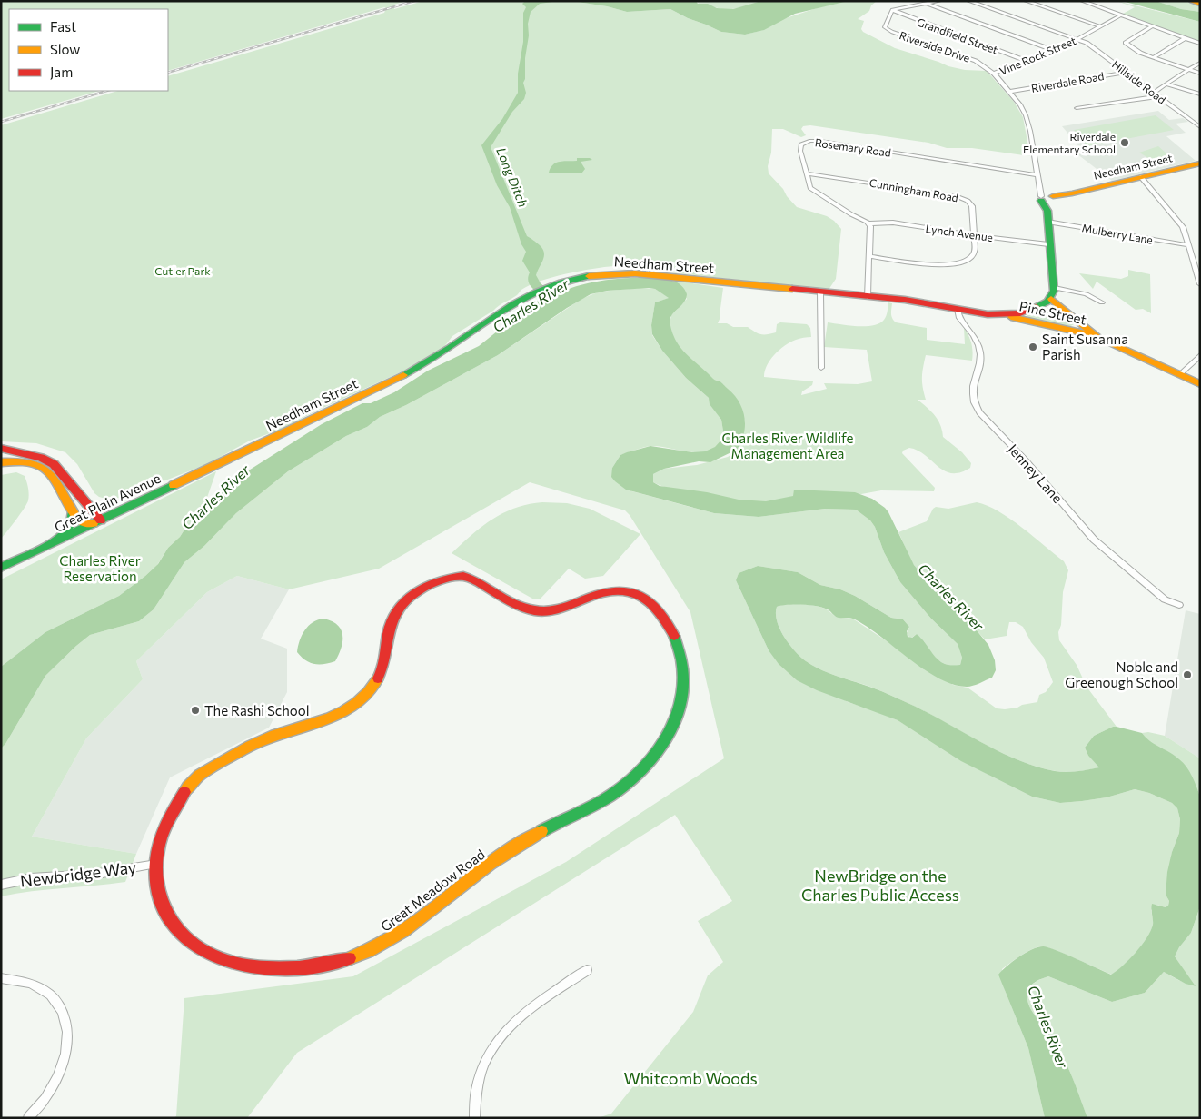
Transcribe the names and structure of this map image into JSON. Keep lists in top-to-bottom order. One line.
{"streets":{"main road":["Needham Street","Pine Street","Great Plain Avenue","Great Meadow Road"],"street":["Grandfield Street","Riverside Drive","Vine Rock Street","Riverdale Road","Hillside Road","Rosemary Road","Cunningham Road","Lynch Avenue","Mulberry Lane","Jenney Lane","Newbridge Way"]},"crossings":[["Grandfield Street","Riverside Drive"],["Grandfield Street","Vine Rock Street"],["Riverside Drive","Vine Rock Street"],["Vine Rock Street","Riverdale Road"],["Vine Rock Street","Hillside Road"],["Vine Rock Street","Rosemary Road"],["Vine Rock Street","Needham Street"],["Riverdale Road","Hillside Road"],["Rosemary Road","Cunningham Road"],["Rosemary Road","Lynch Avenue"],["Needham Street","Pine Street"],["Needham Street","Jenney Lane"],["Needham Street","Great Plain Avenue"],["Cunningham Road","Lynch Avenue"],["Newbridge Way","Great Meadow Road"]],"water":["Long Ditch","Charles River"],"parks":["Cutler Park","Charles River Wildlife Management Area","Charles River Reservation","NewBridge on the Charles Public Access","Whitcomb Woods"],"places":["Riverdale Elementary School","Saint Susanna Parish","Noble and Greenough School","The Rashi School"],"legend":["Fast","Slow","Jam"]}
